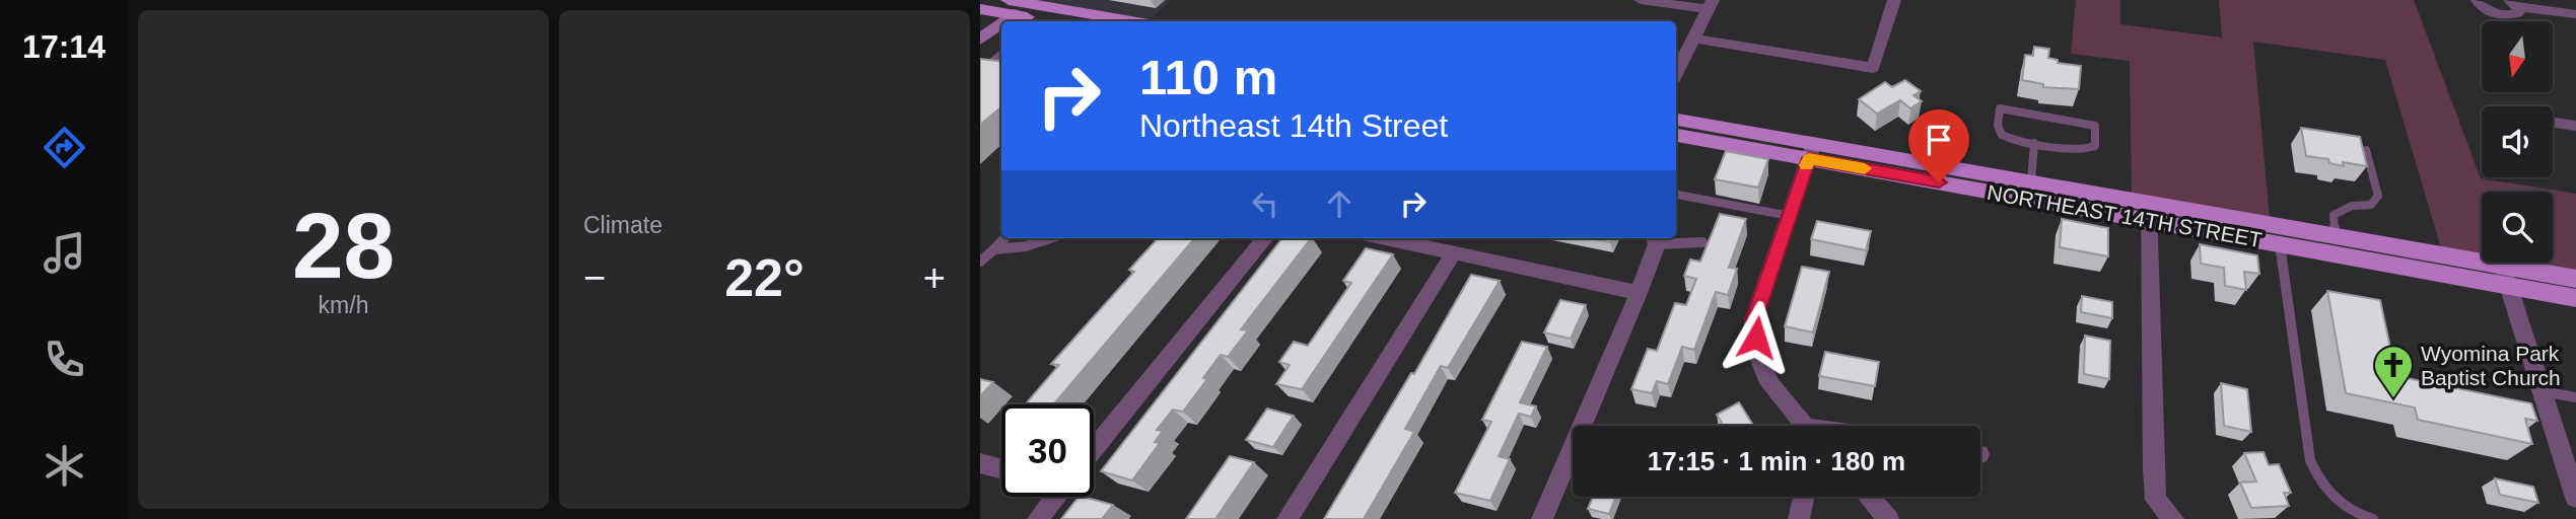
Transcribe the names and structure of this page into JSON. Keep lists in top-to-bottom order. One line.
{"streets":{"main road":["NORTHEAST 14TH STREET"]},"places":{"church":["Wyomina Park Baptist Church"]},"north":"bottom","page":{"tabs":"17:14","tile":[["28","km/h"],"Climate"],"turn":["110 m","Northeast 14th Street"],"heat":["−","22°","+"],"limit":"30","trip":"17:15 · 1 min · 180 m"}}
